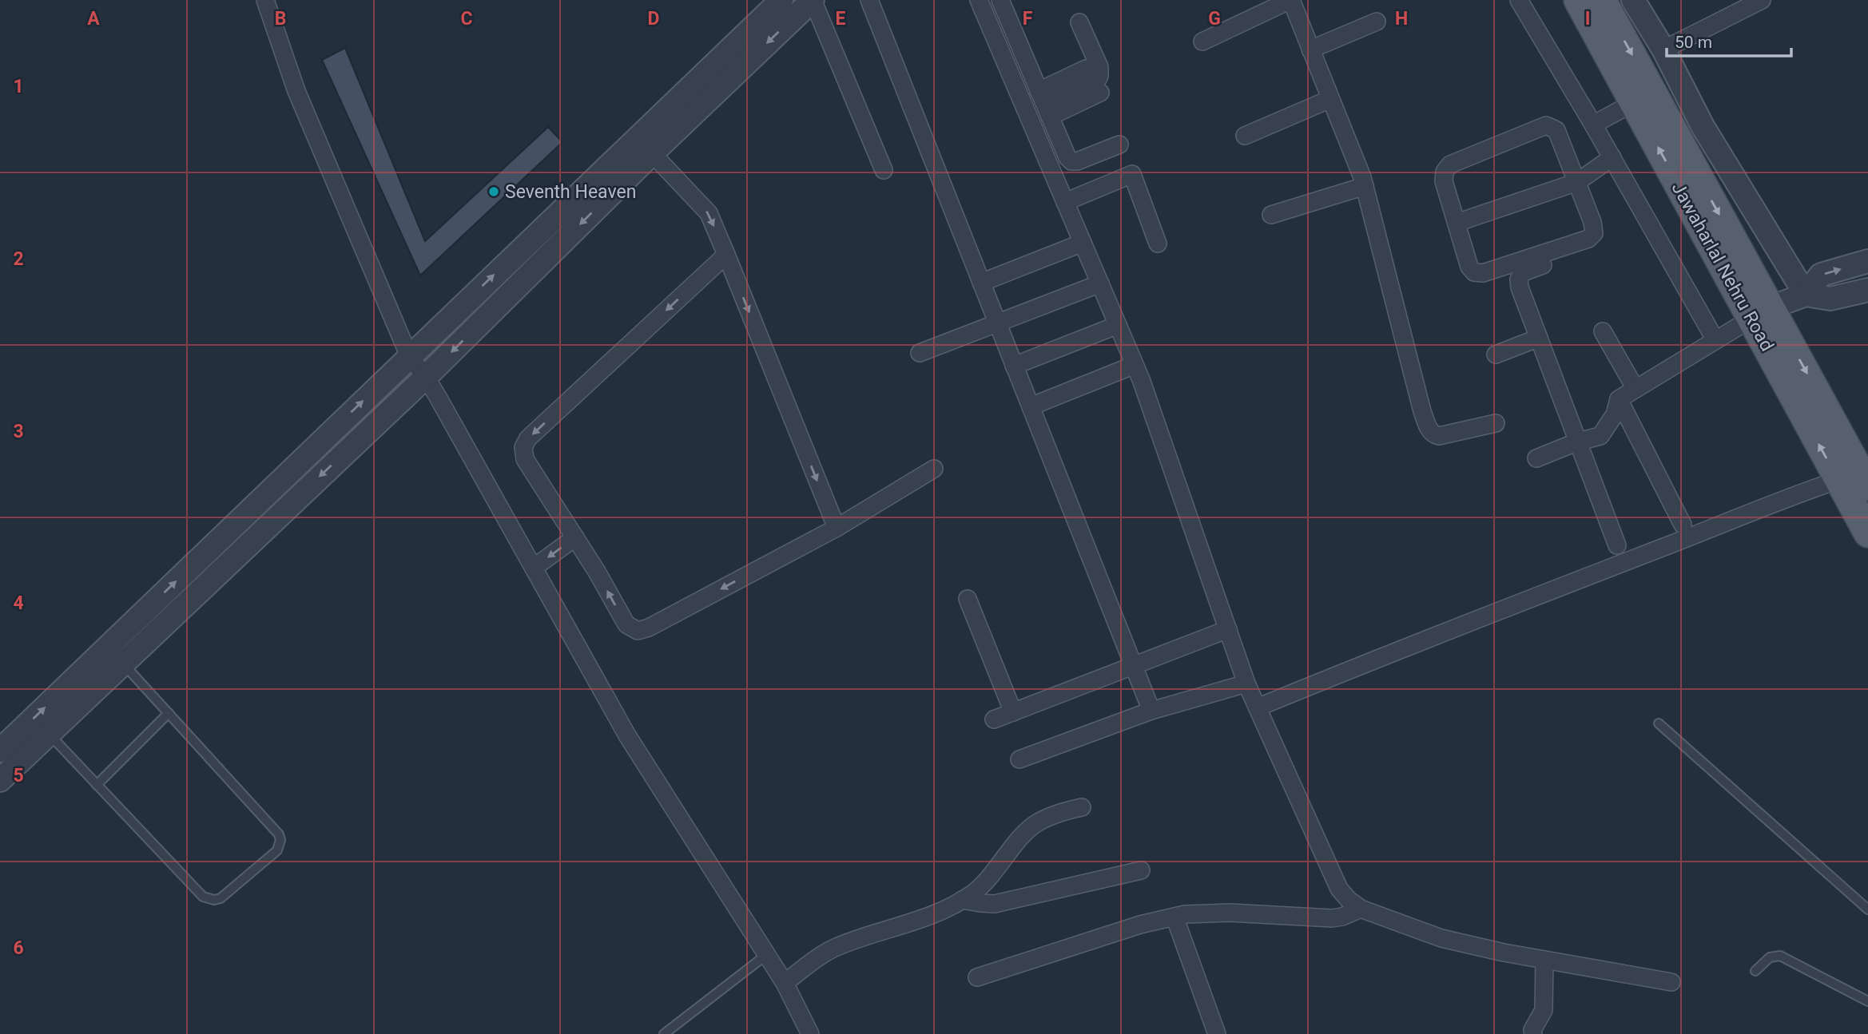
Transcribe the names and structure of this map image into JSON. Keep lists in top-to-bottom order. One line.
{"streets":{"main road":["Jawaharlal Nehru Road"]},"places":["Seventh Heaven"],"scale_bar":"50 m","grid":{"columns":["A","B","C","D","E","F","G","H","I"],"rows":["1","2","3","4","5","6"]}}
